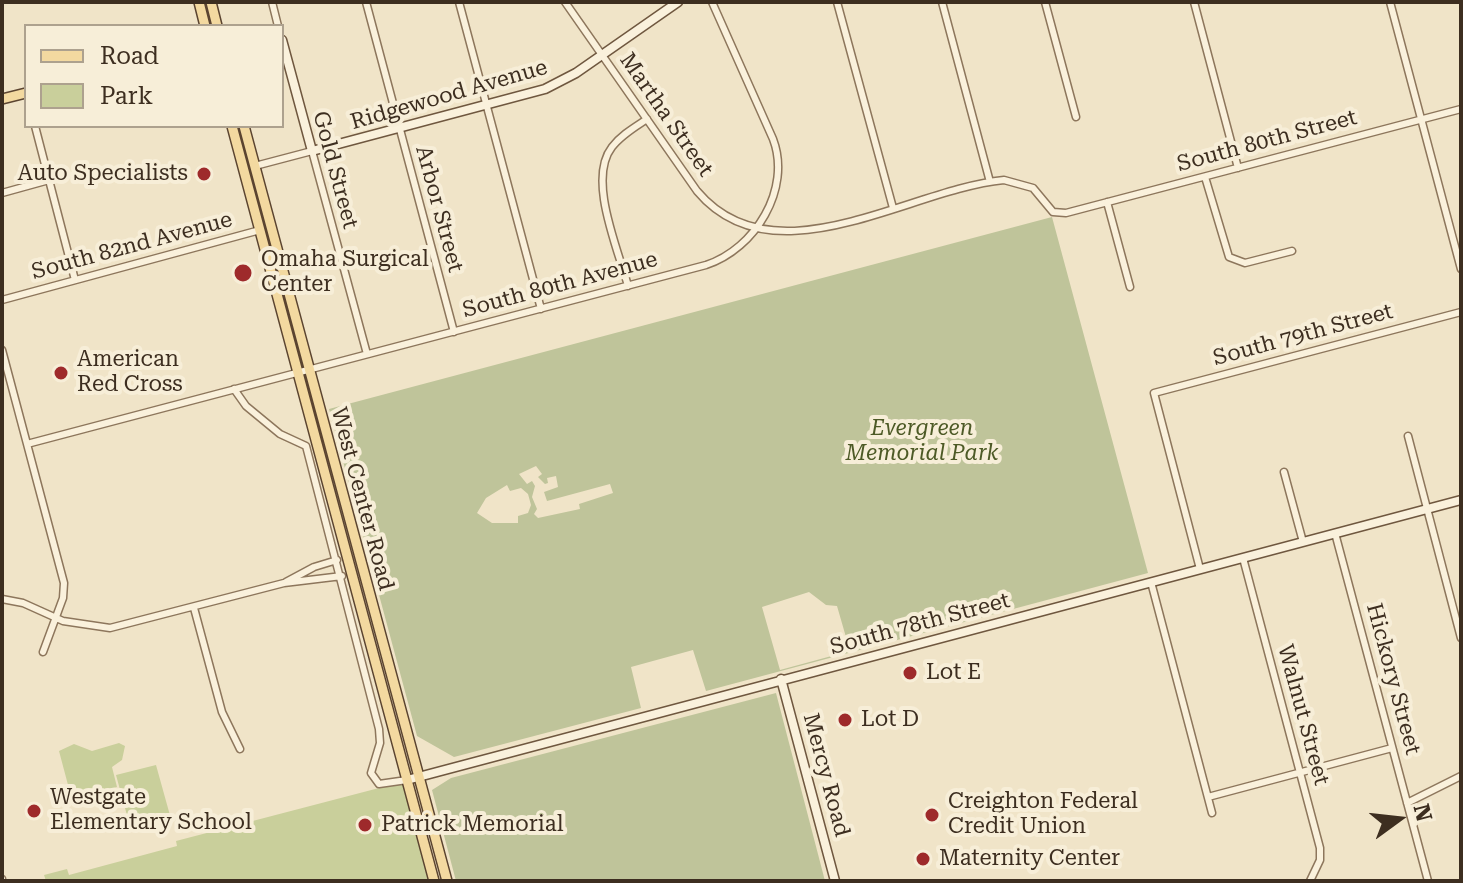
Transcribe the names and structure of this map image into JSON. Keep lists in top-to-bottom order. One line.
{"streets":{"main road":["Ridgewood Avenue","Gold Street","West Center Road","South 78th Street","Mercy Road"],"street":["Martha Street","South 80th Street","Arbor Street","South 82nd Avenue","South 80th Avenue","South 79th Street","Hickory Street","Walnut Street"]},"crossings":[["Ridgewood Avenue","Martha Street"],["Ridgewood Avenue","Gold Street"],["Ridgewood Avenue","Arbor Street"],["Ridgewood Avenue","West Center Road"],["Martha Street","South 80th Avenue"],["Gold Street","South 80th Avenue"],["Arbor Street","South 80th Avenue"],["South 82nd Avenue","West Center Road"],["South 80th Avenue","West Center Road"],["South 79th Street","South 78th Street"],["West Center Road","South 78th Street"],["South 78th Street","Hickory Street"],["South 78th Street","Walnut Street"],["South 78th Street","Mercy Road"]],"parks":["Evergreen Memorial Park"],"places":["Auto Specialists","Omaha Surgical Center","American Red Cross","Lot E","Lot D","Westgate Elementary School","Creighton Federal Credit Union","Patrick Memorial","Maternity Center"],"legend":["Road","Park"],"north":"right"}
